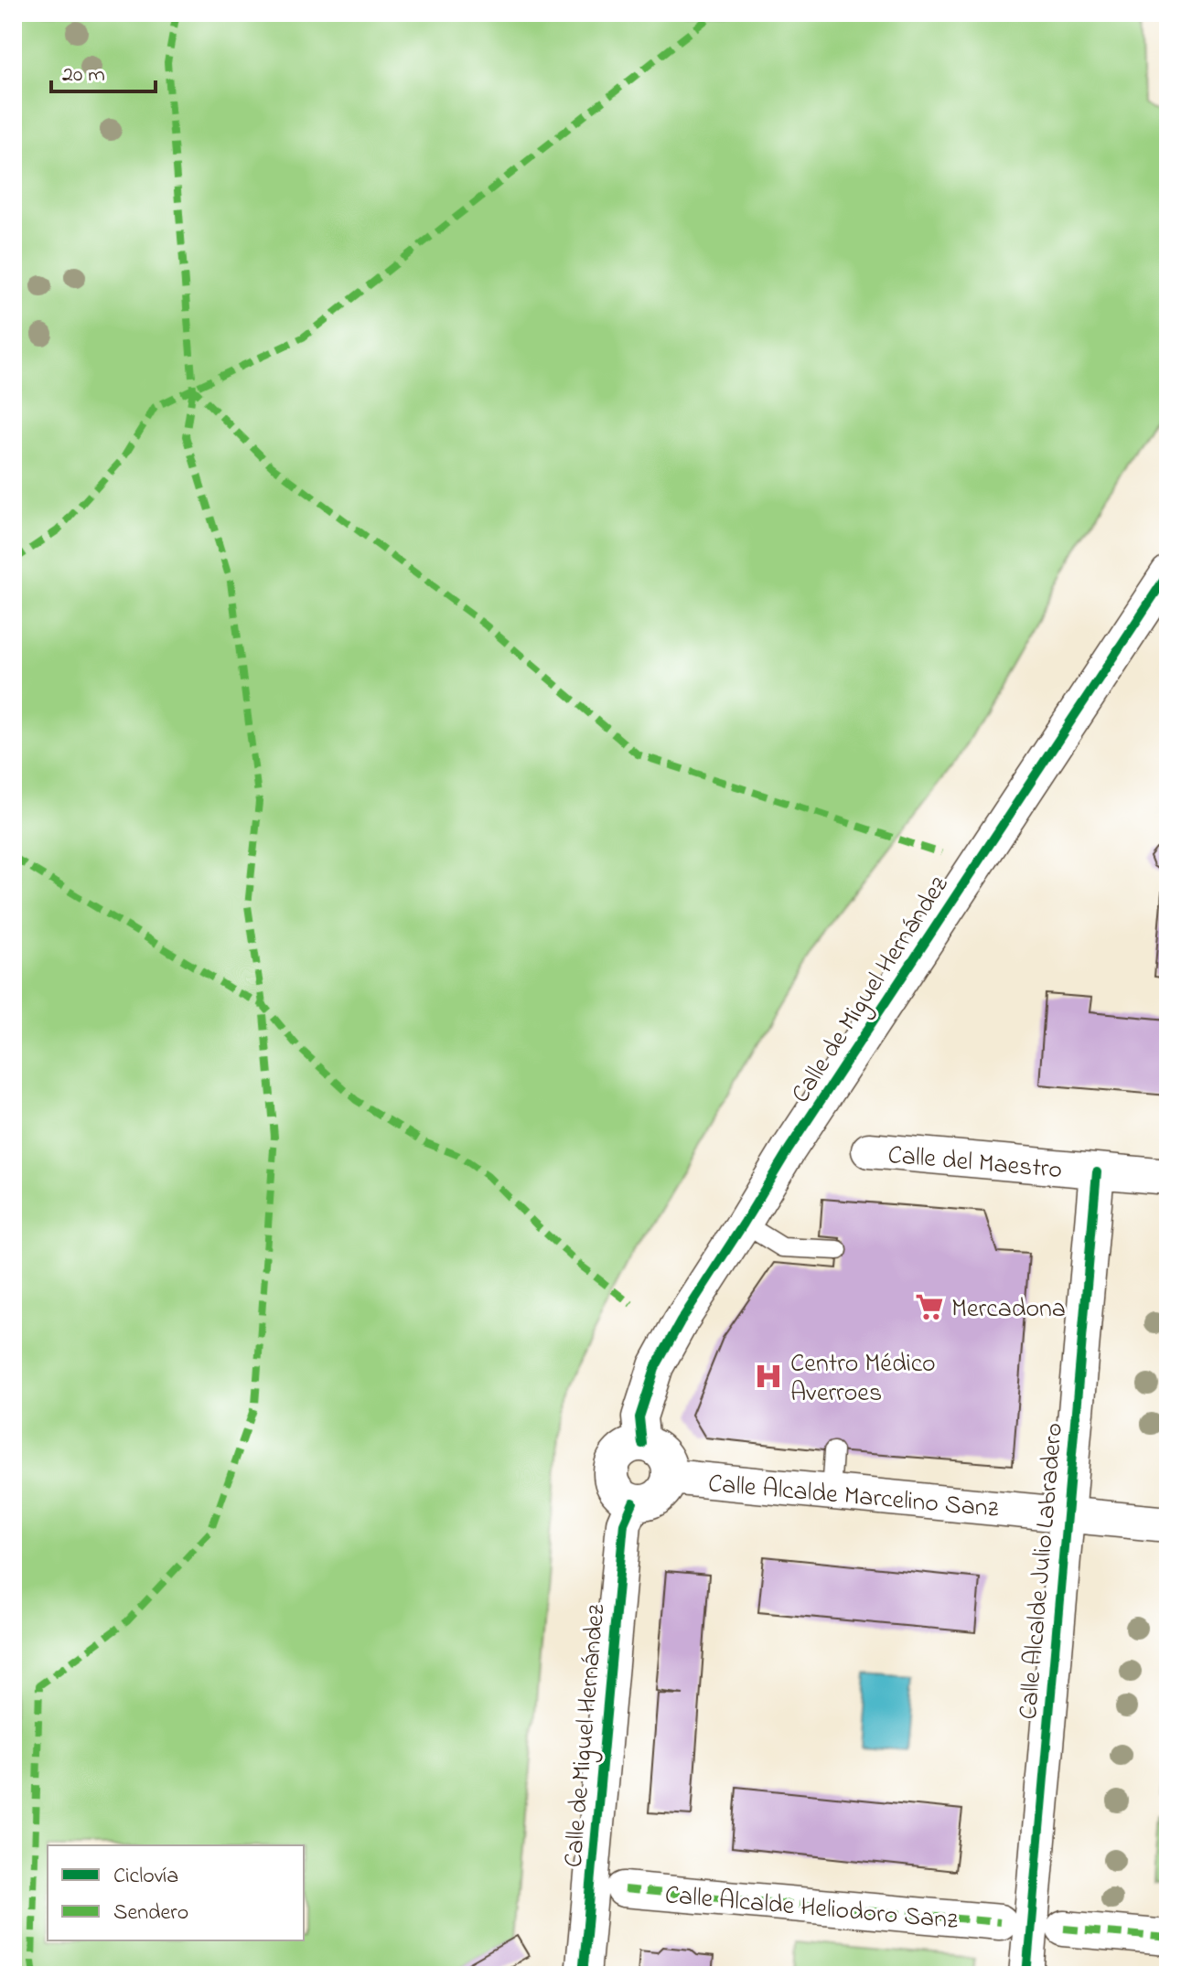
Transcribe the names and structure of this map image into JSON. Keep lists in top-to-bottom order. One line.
{"streets":{"street":["Calle de Miguel Hernández","Calle del Maestro","Calle Alcalde Marcelino Sanz","Calle Alcalde Julio Labradero","Calle Alcalde Heliodoro Sanz"]},"crossings":[["Calle de Miguel Hernández","Calle Alcalde Marcelino Sanz"],["Calle del Maestro","Calle Alcalde Julio Labradero"],["Calle Alcalde Marcelino Sanz","Calle Alcalde Julio Labradero"]],"places":{"supermarket":["Mercadona"],"hospital":["Centro Médico Averroes"]},"legend":["Ciclovía","Sendero"],"scale_bar":"20 m"}
